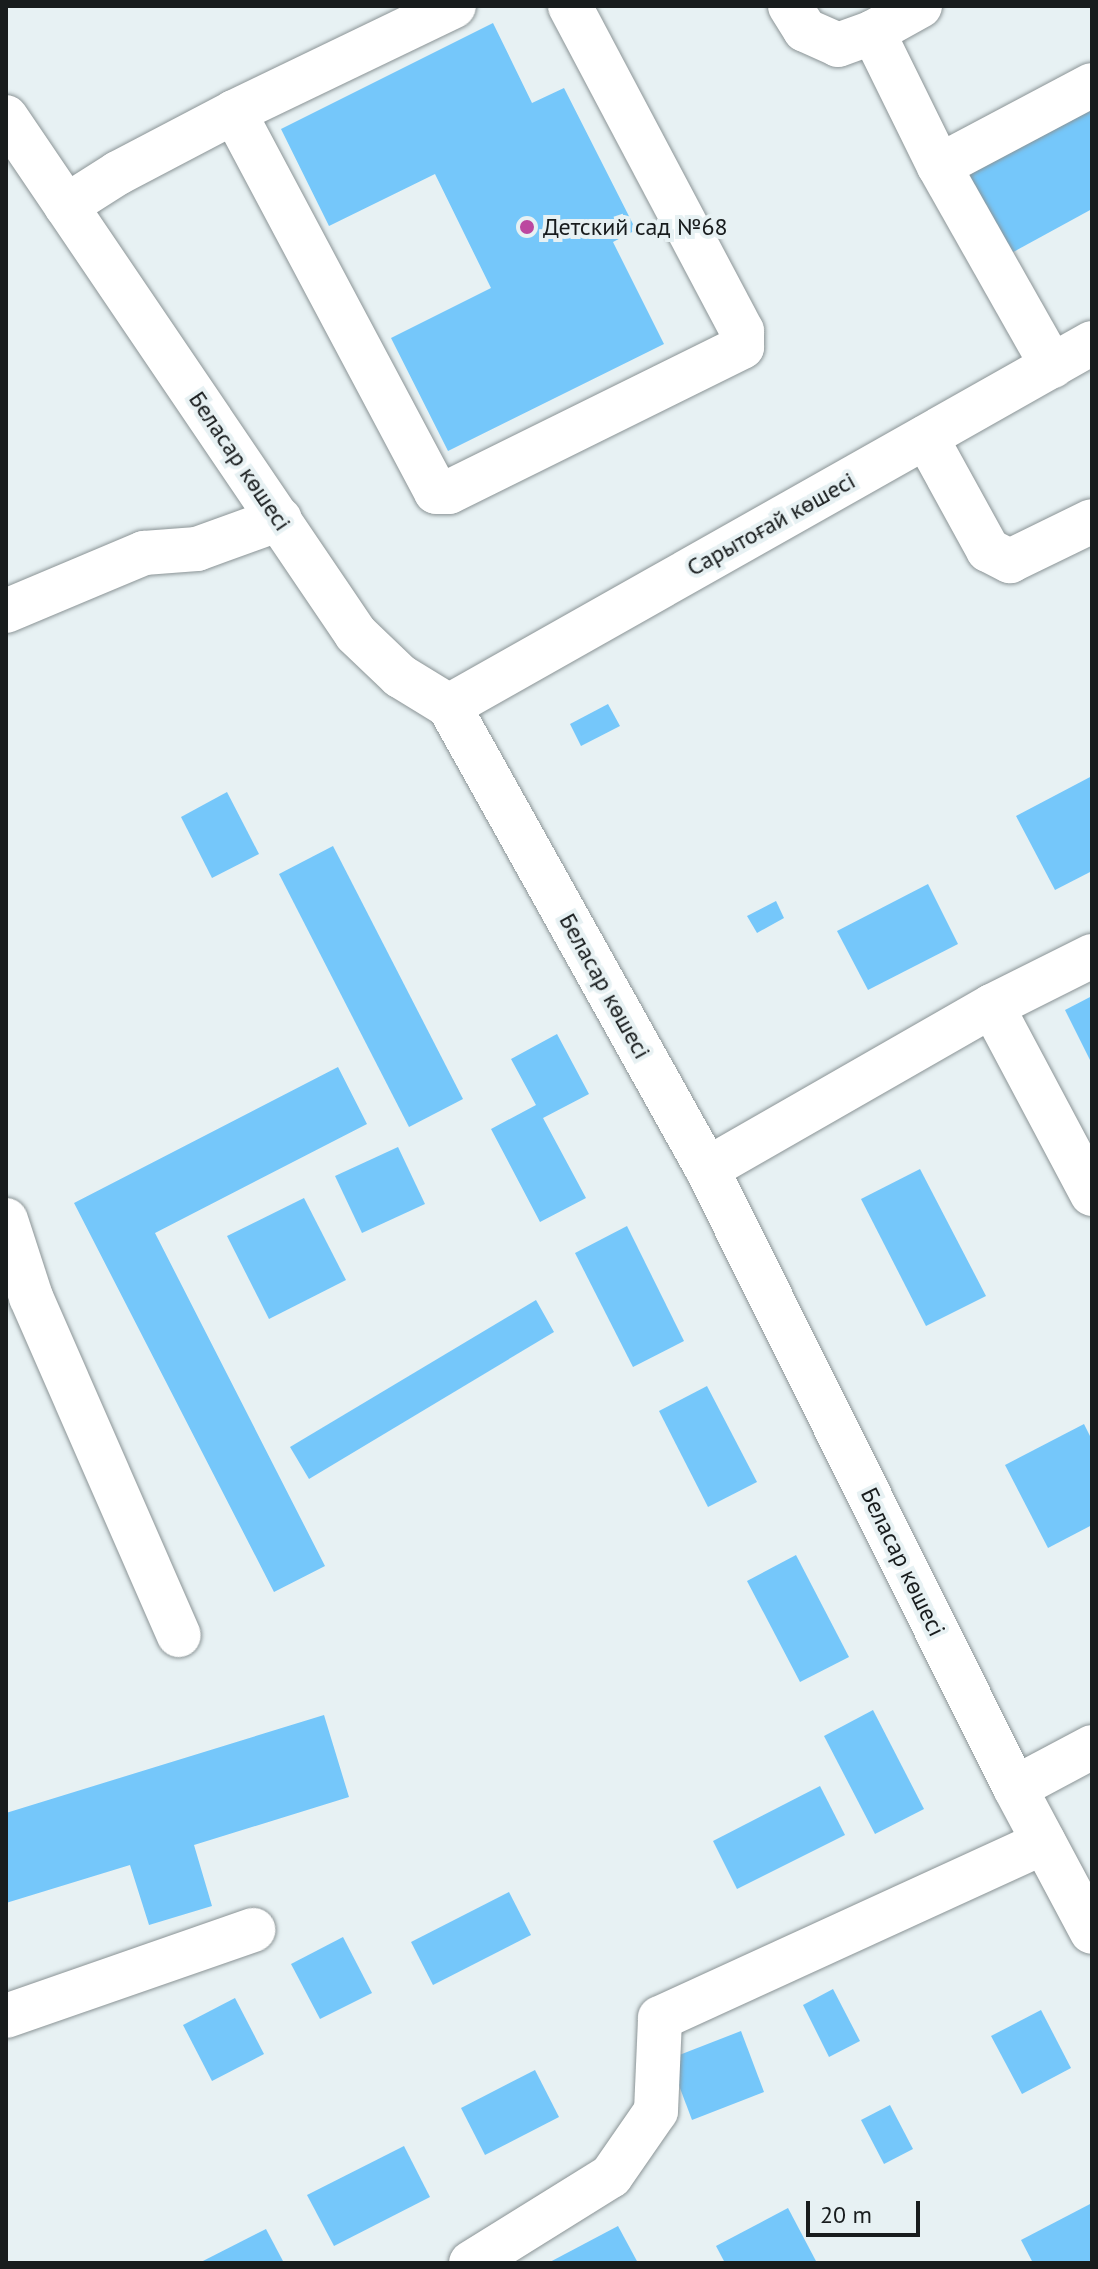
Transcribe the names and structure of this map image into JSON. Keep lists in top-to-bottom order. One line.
{"streets":{"street":["Беласар көшесі","Сарытоғай көшесі"]},"crossings":[["Беласар көшесі","Сарытоғай көшесі"]],"places":["Детский сад №68"],"scale_bar":"20 m"}
